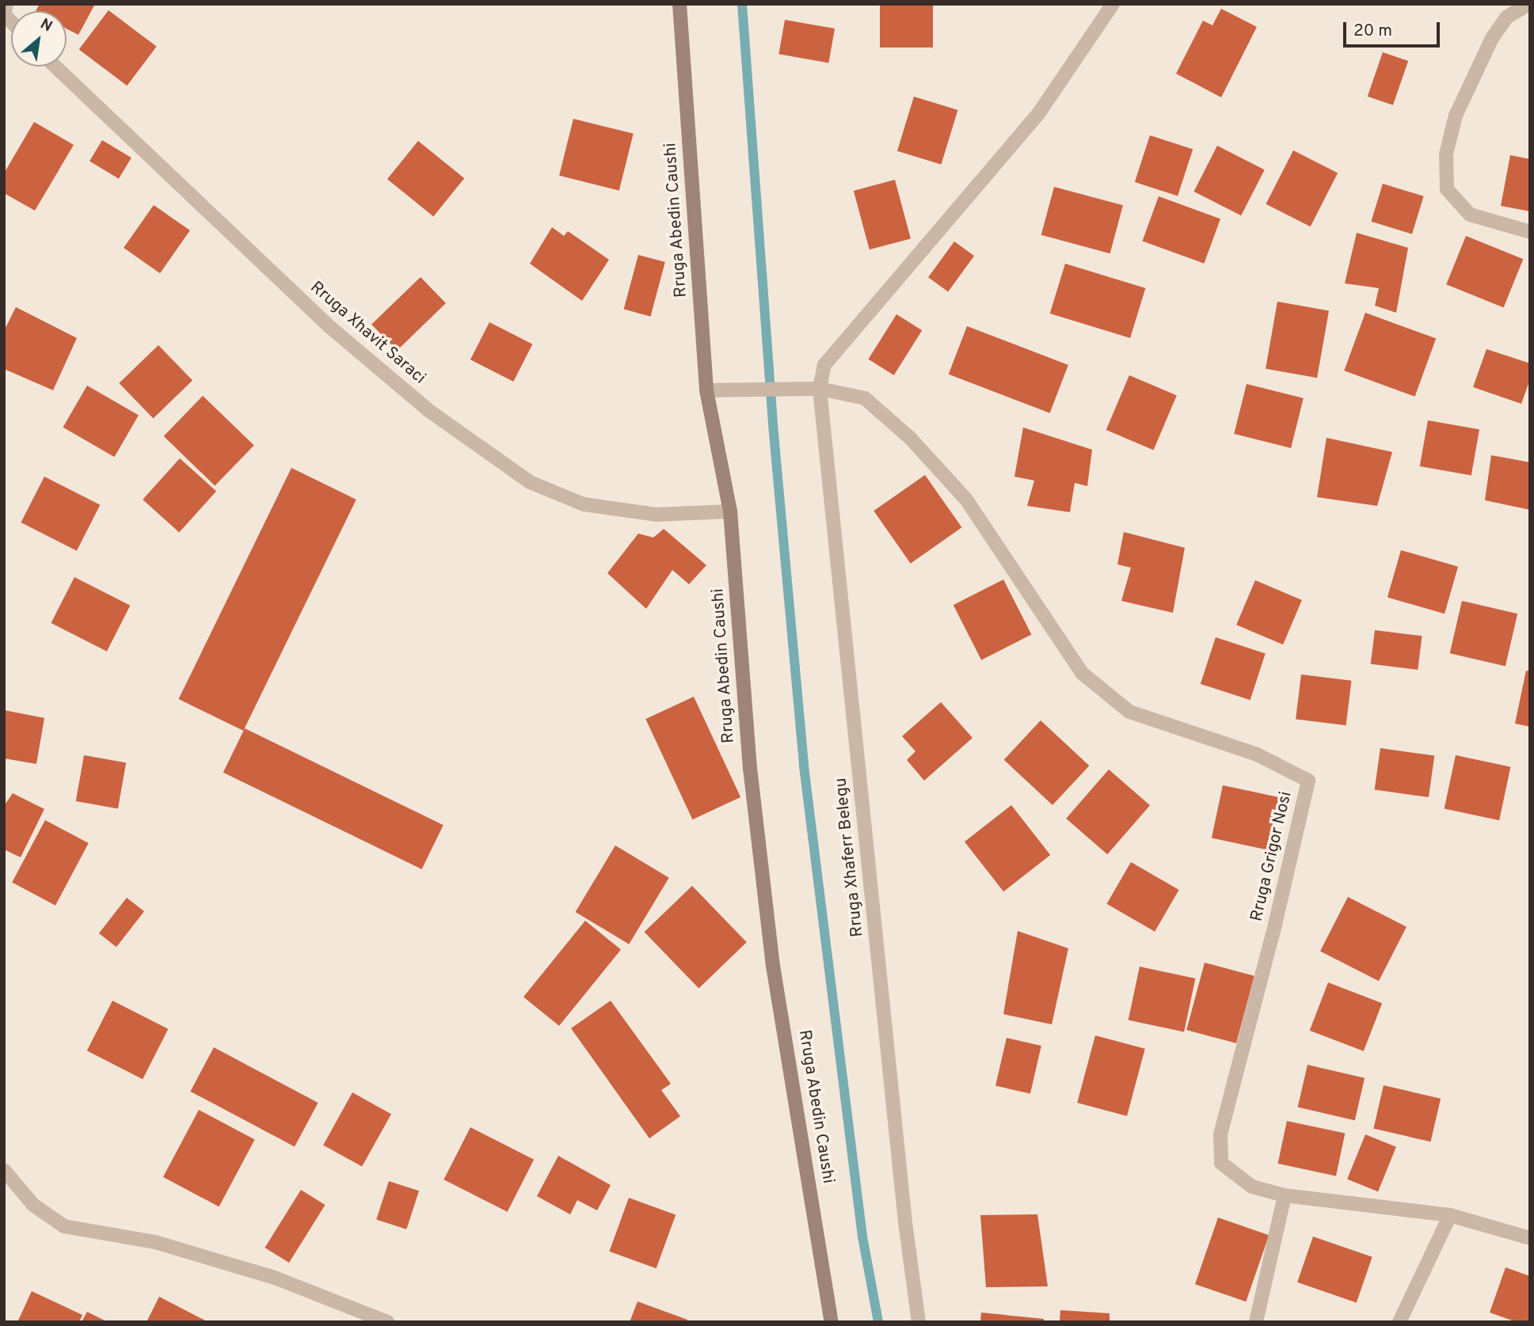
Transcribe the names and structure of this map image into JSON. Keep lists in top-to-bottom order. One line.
{"streets":{"main road":["Rruga Abedin Caushi"],"street":["Rruga Xhavit Saraci","Rruga Grigor Nosi","Rruga Xhaferr Belegu"]},"crossings":[["Rruga Abedin Caushi","Rruga Xhavit Saraci"],["Rruga Grigor Nosi","Rruga Xhaferr Belegu"]],"scale_bar":"20 m","north":"top right"}
